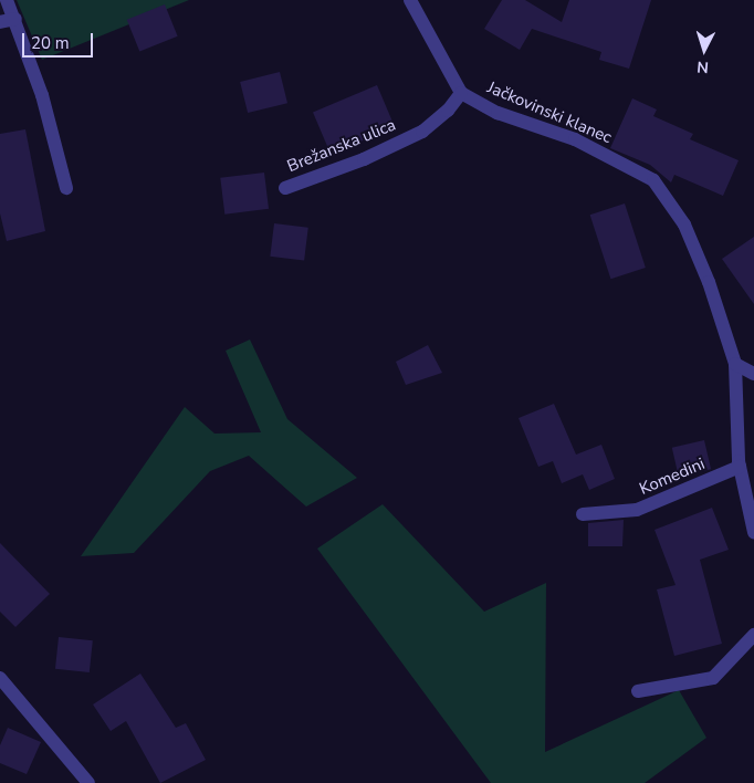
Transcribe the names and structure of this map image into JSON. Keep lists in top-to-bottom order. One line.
{"streets":{"street":["Jačkovinski klanec","Brežanska ulica","Komedini"]},"crossings":[["Jačkovinski klanec","Brežanska ulica"],["Jačkovinski klanec","Komedini"]],"scale_bar":"20 m","north":"bottom"}
